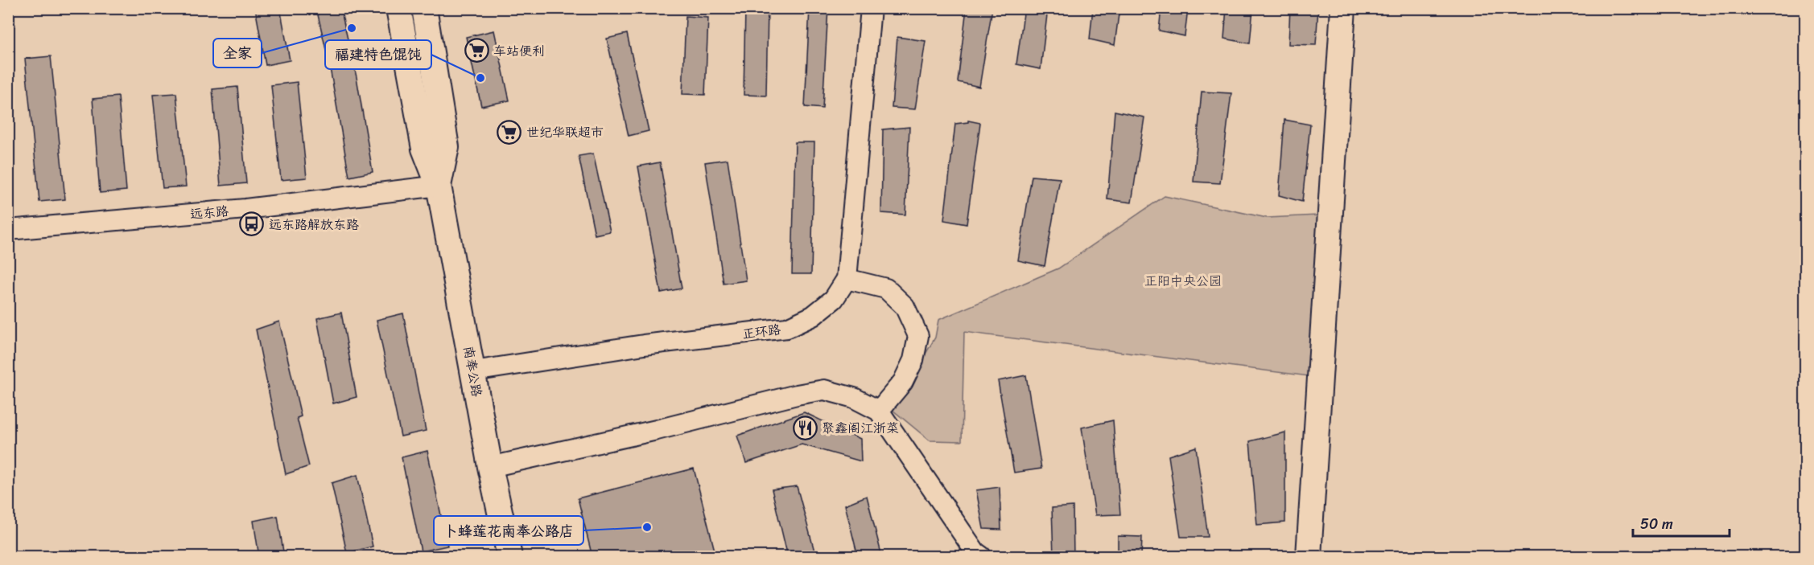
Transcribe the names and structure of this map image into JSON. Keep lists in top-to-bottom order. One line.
{"streets":{"main road":["南奉公路"],"street":["远东路","正环路"]},"crossings":[["远东路","南奉公路"],["正环路","南奉公路"]],"parks":["正阳中央公园"],"places":{"other":["全家","福建特色馄饨","卜蜂莲花南奉公路店"],"supermarket":["车站便利","世纪华联超市"],"bus stop":["远东路解放东路"],"restaurant":["聚鑫阁江浙菜"]},"scale_bar":"50 m"}
